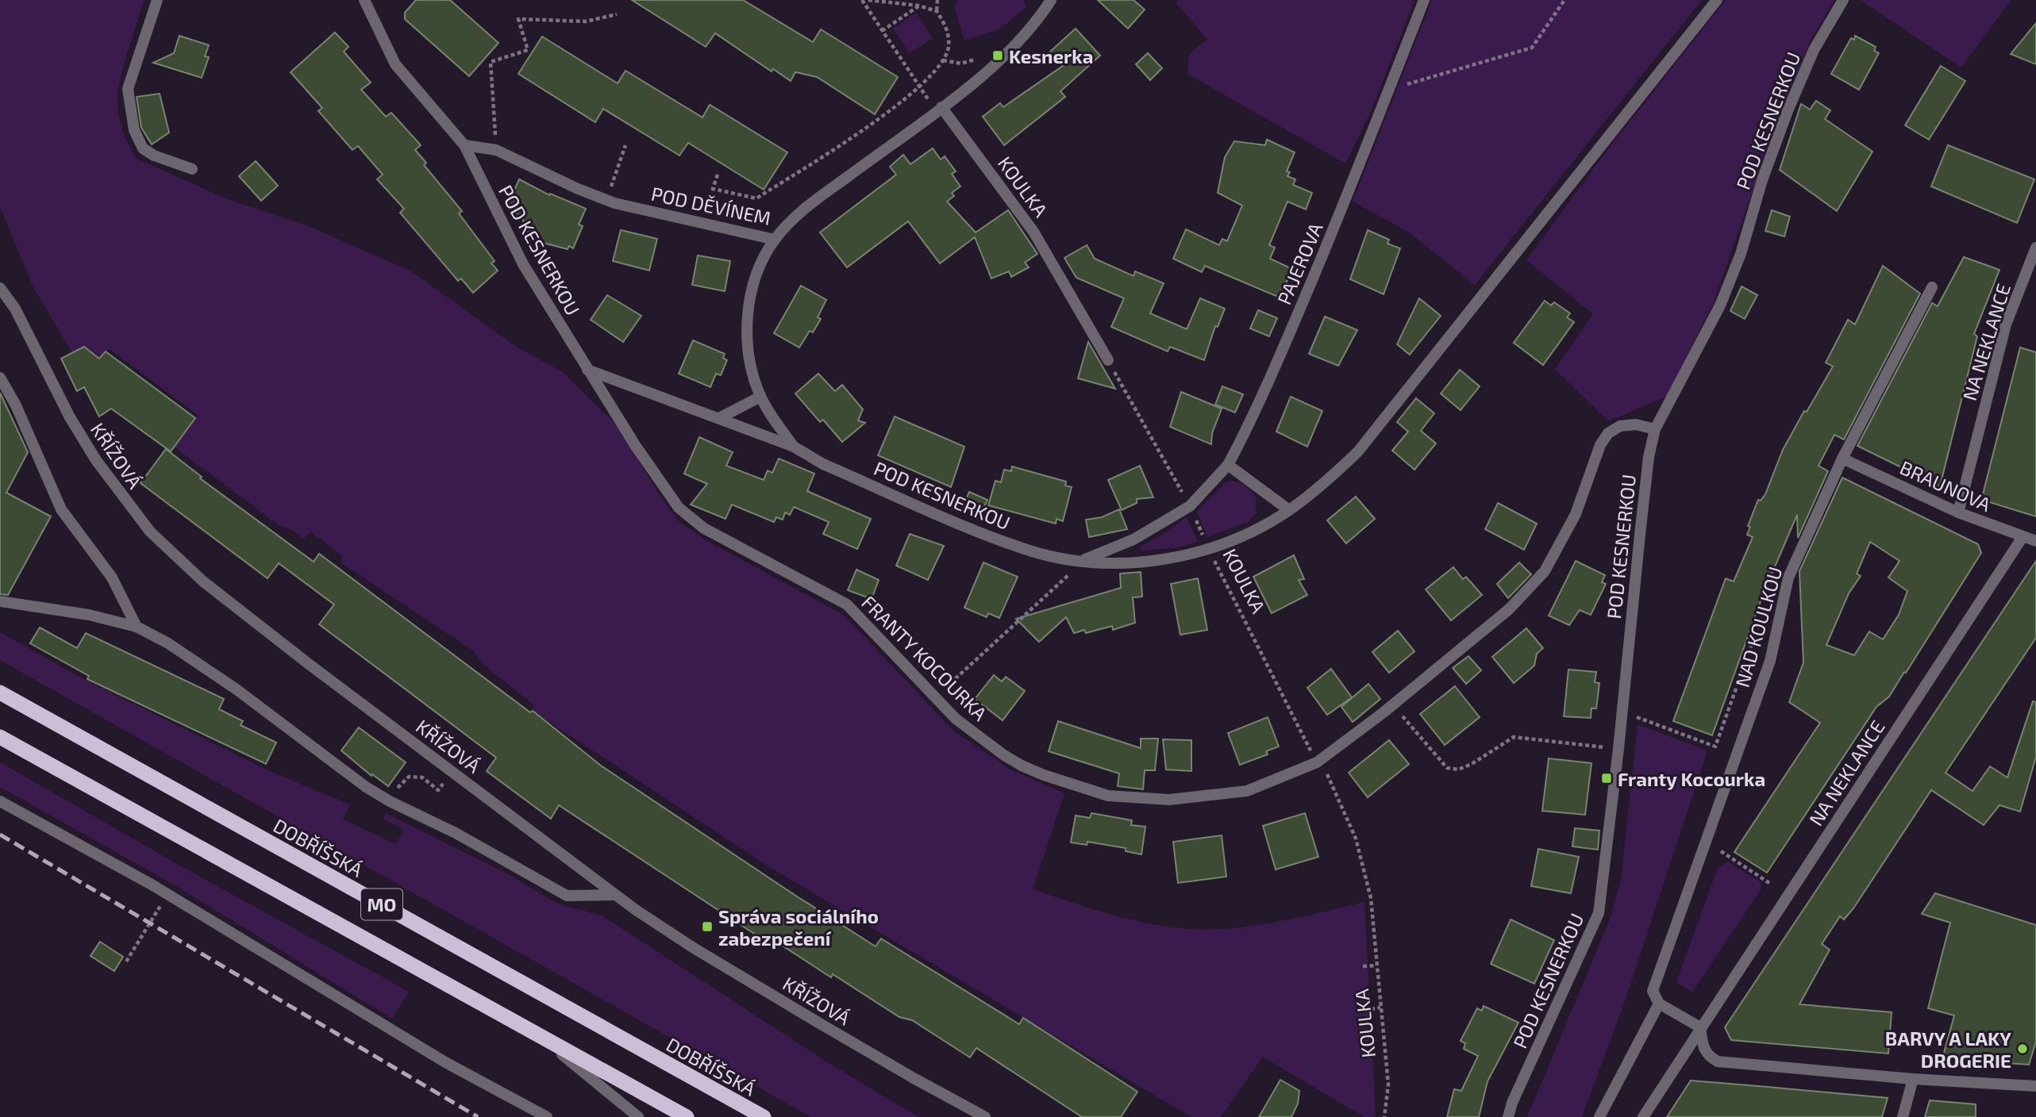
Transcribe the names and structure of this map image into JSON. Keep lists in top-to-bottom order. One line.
{"streets":{"highway":["DOBŘÍŠSKÁ","MO"],"street":["POD KESNERKOU","KOULKA","POD DĚVÍNEM","PAJEROVA","NA NEKLANCE","KŘÍŽOVÁ","BRAUNOVA","NAD KOULKOU","FRANTY KOCOURKA"]},"crossings":[["POD KESNERKOU","KOULKA"],["POD KESNERKOU","POD DĚVÍNEM"],["POD KESNERKOU","FRANTY KOCOURKA"],["KOULKA","POD DĚVÍNEM"],["KOULKA","FRANTY KOCOURKA"],["NA NEKLANCE","BRAUNOVA"],["BRAUNOVA","NAD KOULKOU"]],"places":{"transit":["Kesnerka","Franty Kocourka","Správa sociálního zabezpečení"],"other":["BARVY A LAKY DROGERIE"]}}
